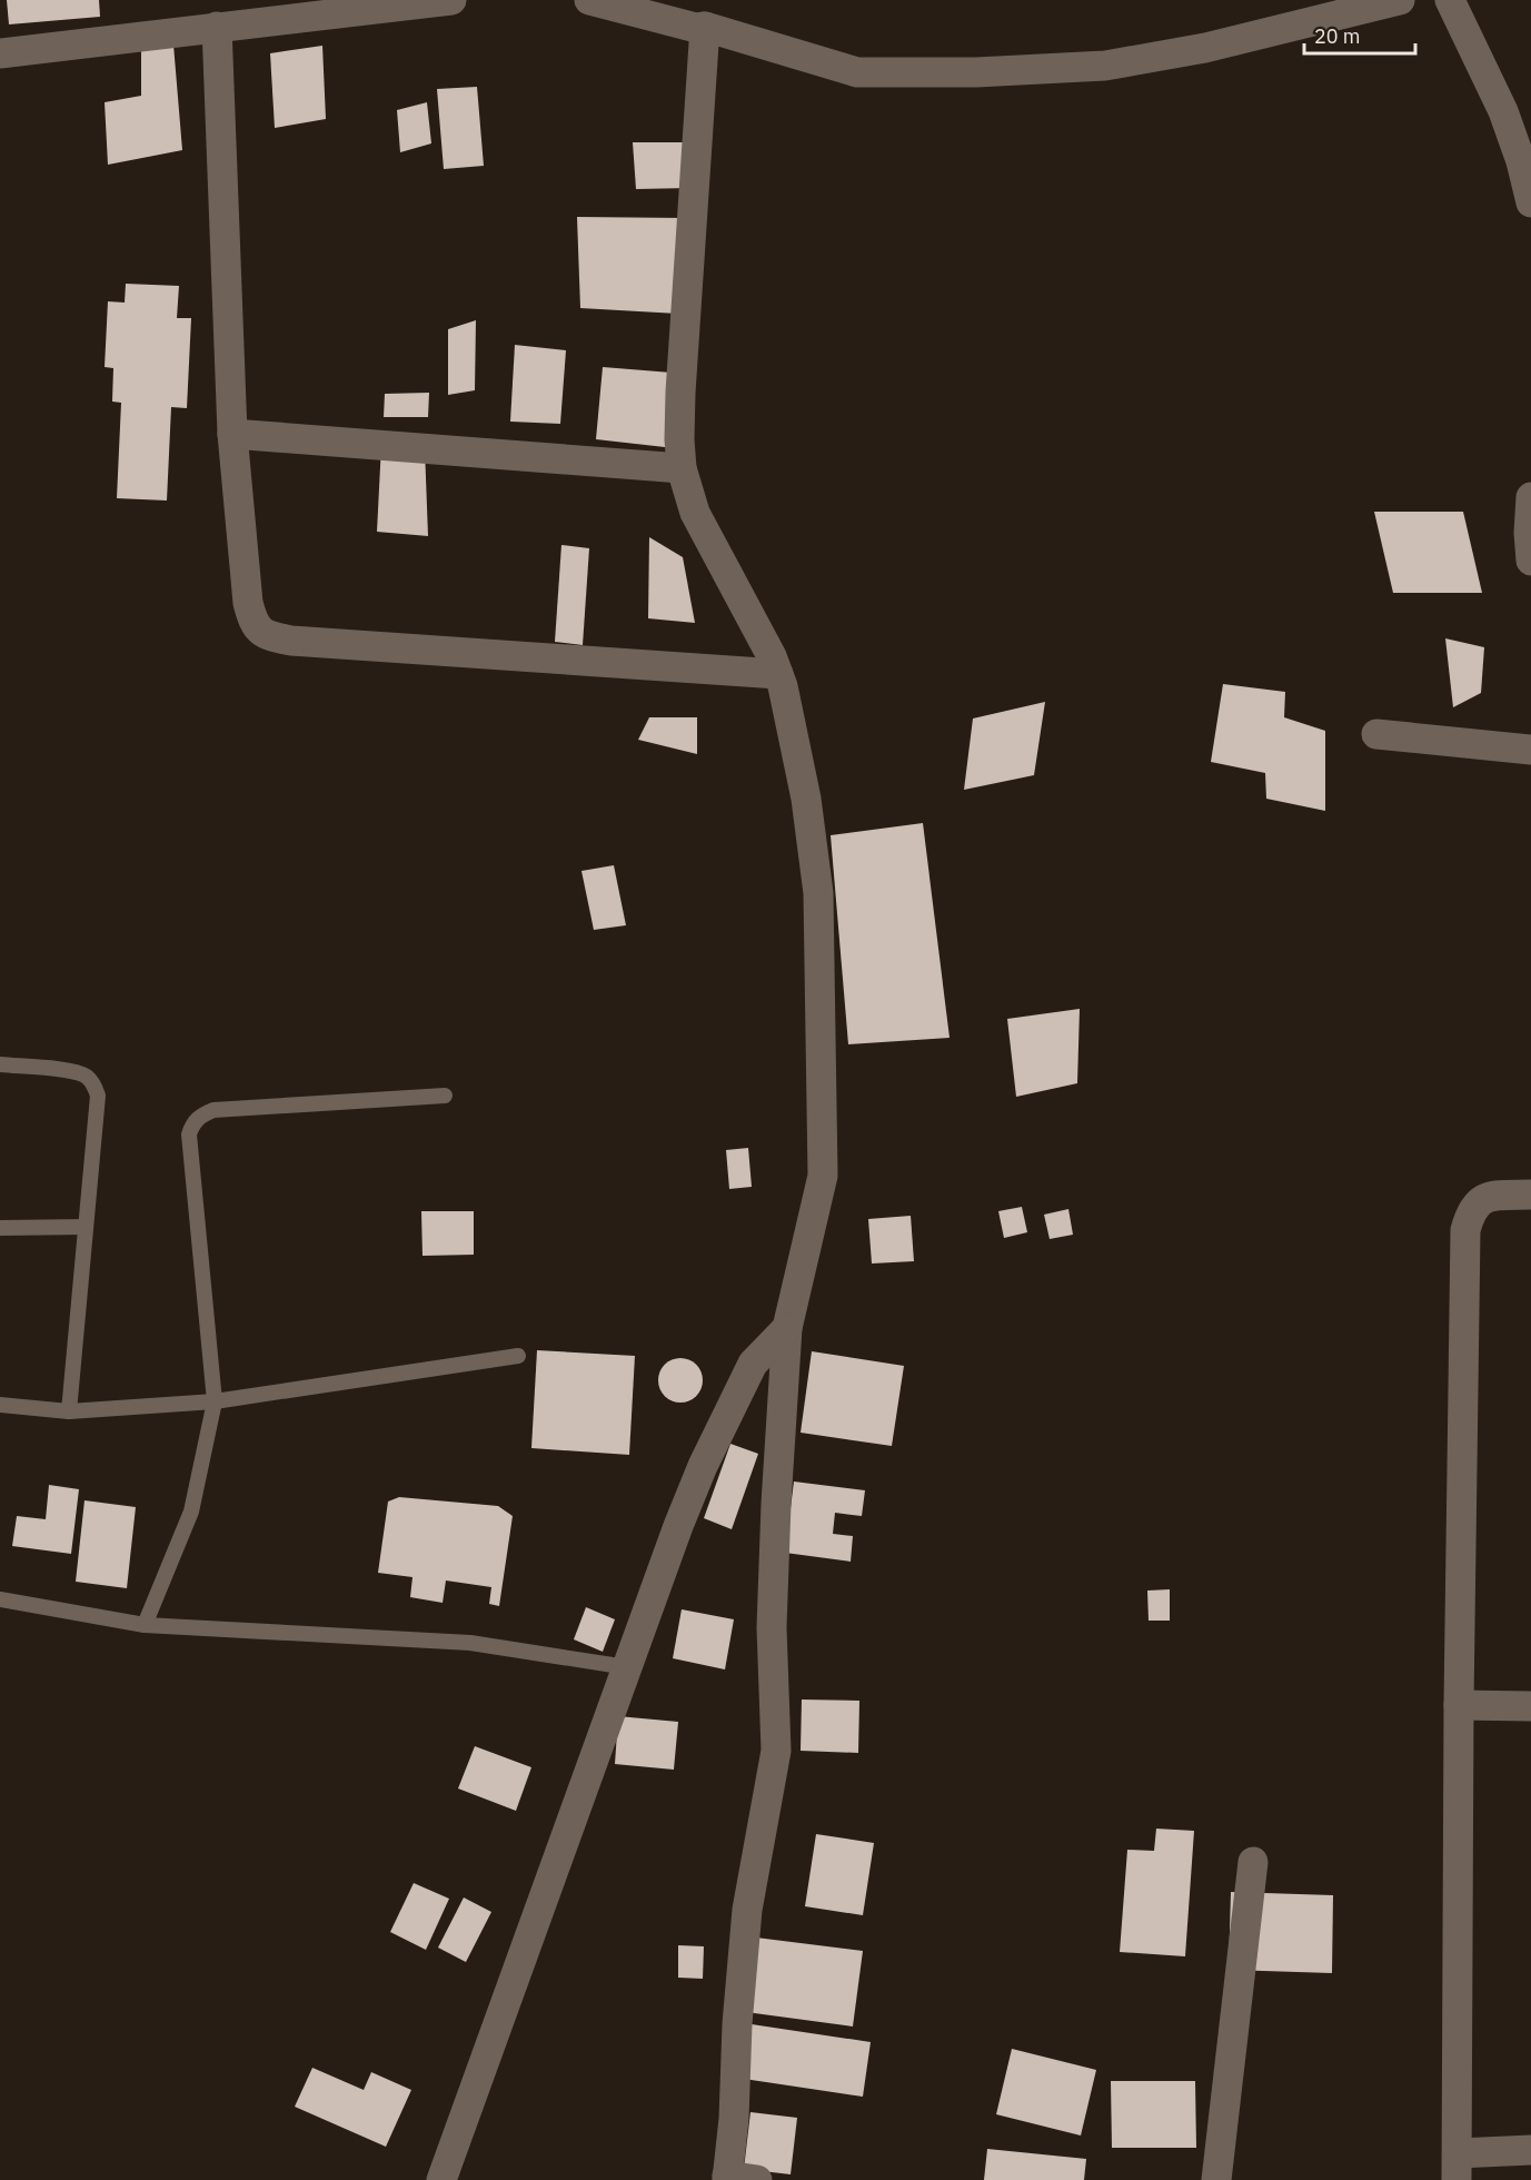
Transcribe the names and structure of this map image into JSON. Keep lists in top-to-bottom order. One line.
{"scale_bar":"20 m"}
